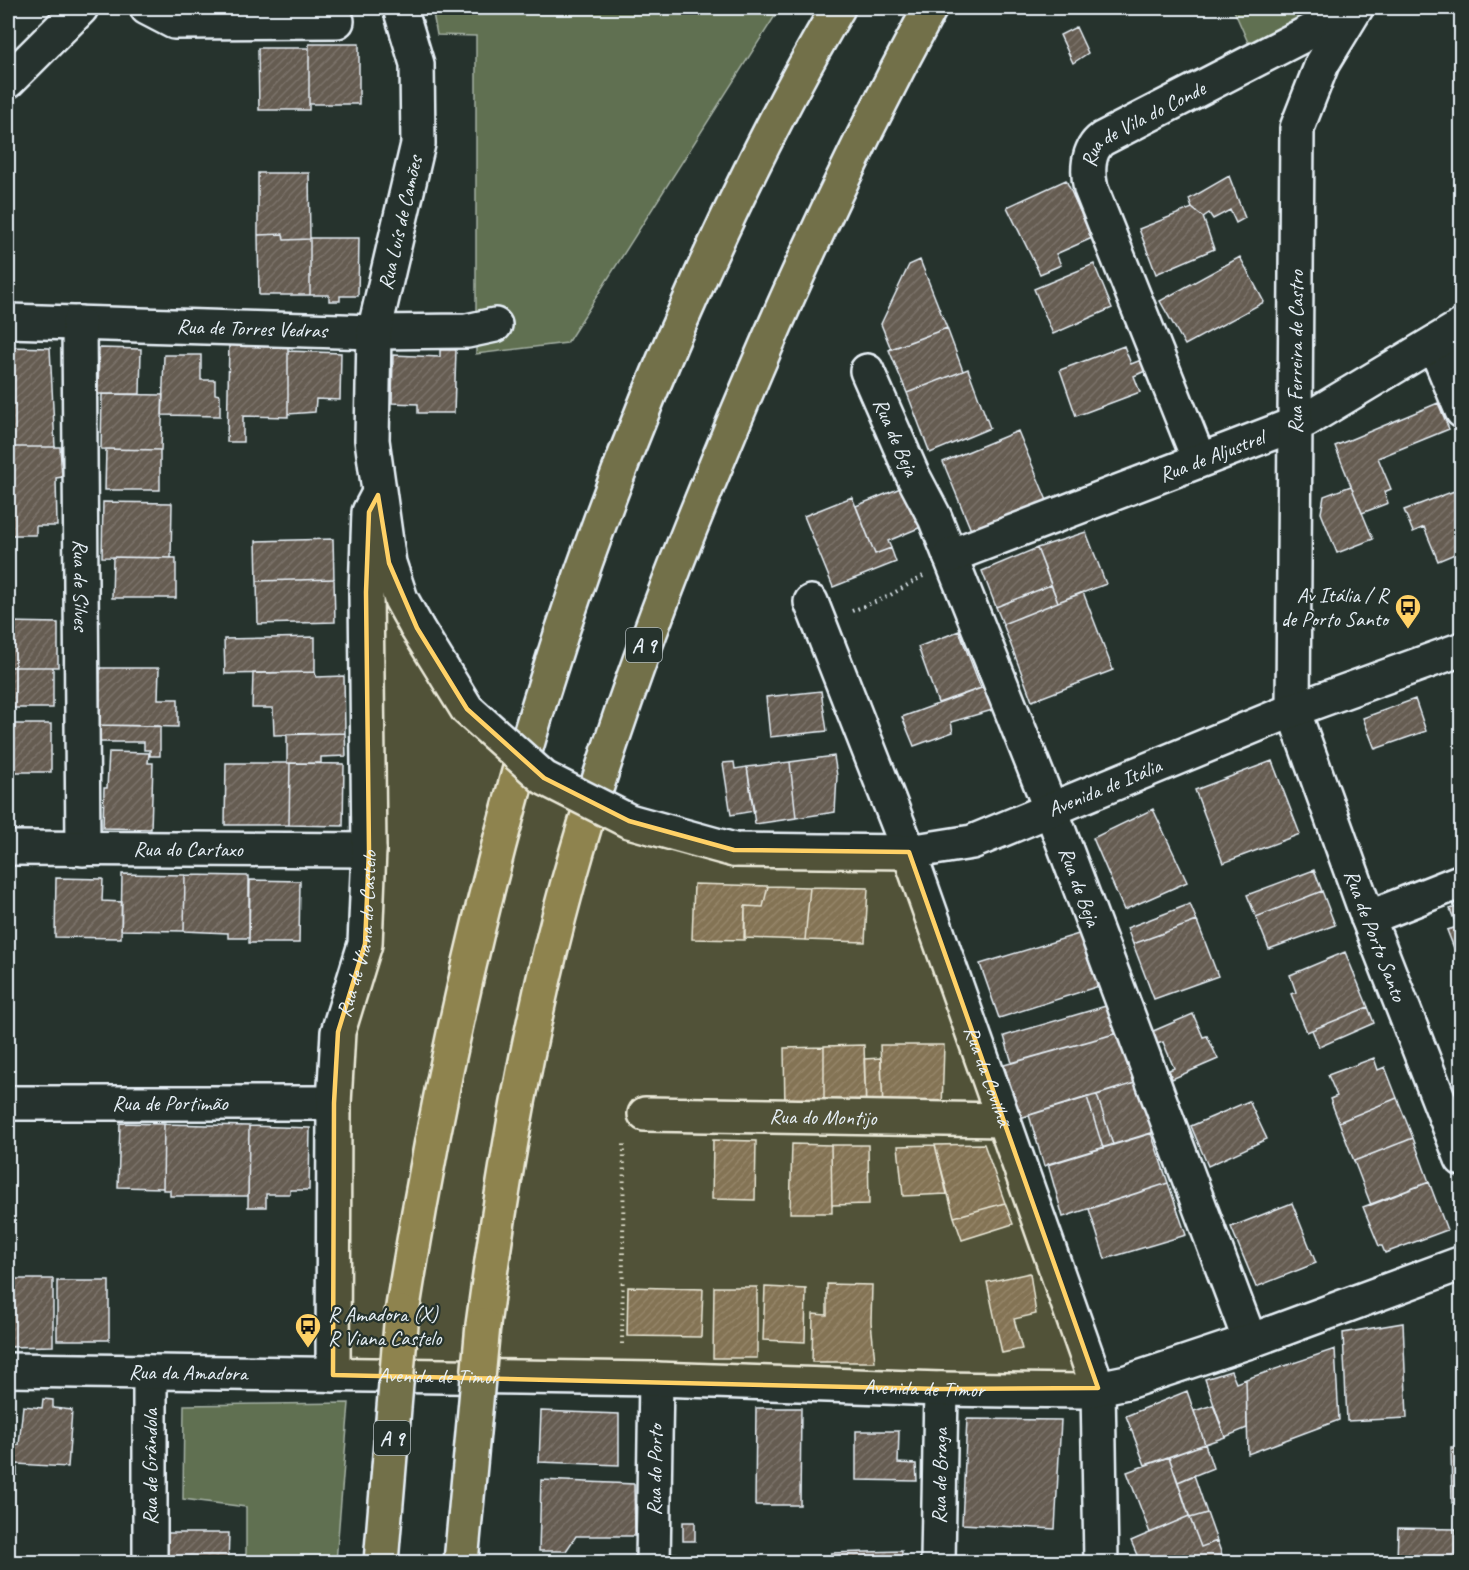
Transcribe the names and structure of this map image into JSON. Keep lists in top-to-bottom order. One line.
{"streets":{"highway":["A 9"],"street":["Rua de Vila do Conde","Rua Luís de Camões","Rua de Torres Vedras","Rua Ferreira de Castro","Rua de Beja","Rua de Aljustrel","Rua de Silves","Avenida de Itália","Rua do Cartaxo","Rua de Viana do Castelo","Rua de Porto Santo","Rua da Covilhã","Rua de Portimão","Rua do Montijo","Rua da Amadora","Avenida de Timor","Rua de Grândola","Rua do Porto","Rua de Braga"]},"crossings":[["Rua de Vila do Conde","Rua Ferreira de Castro"],["Rua de Vila do Conde","Rua de Aljustrel"],["Rua Luís de Camões","Rua de Torres Vedras"],["Rua Luís de Camões","Avenida de Itália"],["Rua Luís de Camões","Rua de Viana do Castelo"],["Rua de Torres Vedras","Rua de Silves"],["Rua Ferreira de Castro","Rua de Aljustrel"],["Rua Ferreira de Castro","Avenida de Itália"],["Rua Ferreira de Castro","Rua de Porto Santo"],["Rua de Beja","Rua de Aljustrel"],["Rua de Beja","Avenida de Itália"],["Rua de Beja","Avenida de Timor"],["Rua de Silves","Rua do Cartaxo"],["Avenida de Itália","Rua de Porto Santo"],["Avenida de Itália","Rua da Covilhã"],["Rua do Cartaxo","Rua de Viana do Castelo"],["Rua de Viana do Castelo","Rua de Portimão"],["Rua de Viana do Castelo","Rua da Amadora"],["Rua da Covilhã","Rua do Montijo"],["Rua da Covilhã","Avenida de Timor"],["Rua da Amadora","Avenida de Timor"],["Rua da Amadora","Rua de Grândola"],["Avenida de Timor","Rua do Porto"],["Avenida de Timor","Rua de Braga"]],"places":{"bus stop":["Av Itália / R de Porto Santo","R Amadora (X) R Viana Castelo"]}}
